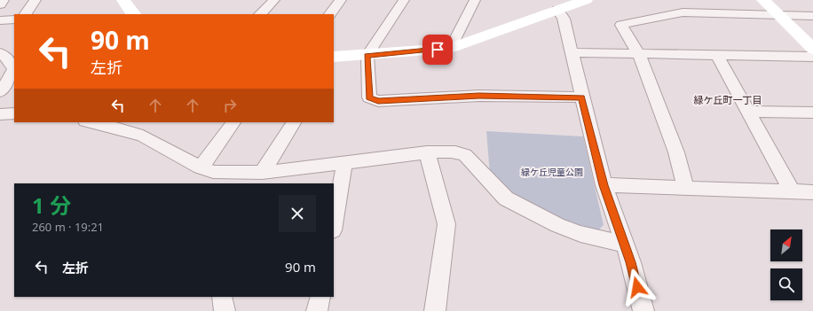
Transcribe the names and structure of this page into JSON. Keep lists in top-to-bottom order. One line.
{"districts":["緑ケ丘町一丁目"],"parks":["緑ケ丘児童公園"],"north":"top right","page":{"turn":["90 m","左折"],"heading":["1 分","260 m · 19:21"],"list":[{"name":"左折","value":"90 m"}]}}
